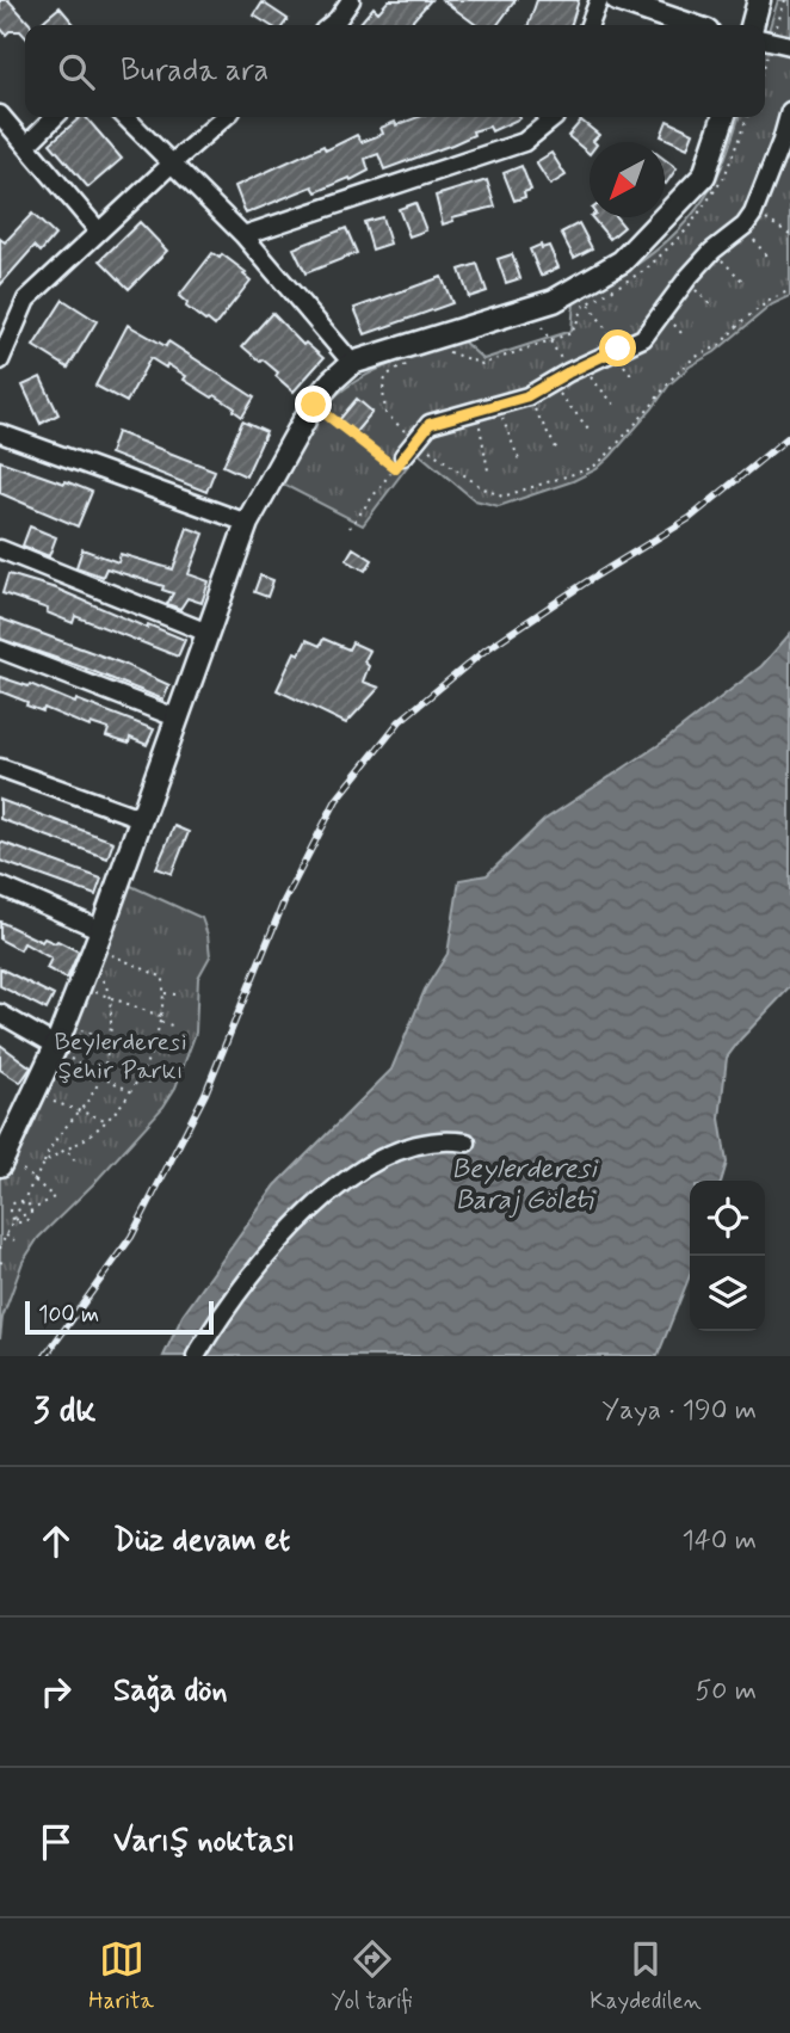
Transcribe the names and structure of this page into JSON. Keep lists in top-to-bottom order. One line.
{"water":["Beylerderesi Baraj Göleti"],"parks":["Beylerderesi Şehir Parkı"],"scale_bar":"100 m","north":"bottom left","page":{"search":"Burada ara","scale":"100 m","heading":["3 dk","Yaya · 190 m"],"list":[["Düz devam et","140 m"],["Sağa dön","50 m"],"Varış noktası"],"nav":["Harita","Yol tarifi","Kaydedilen"]}}
